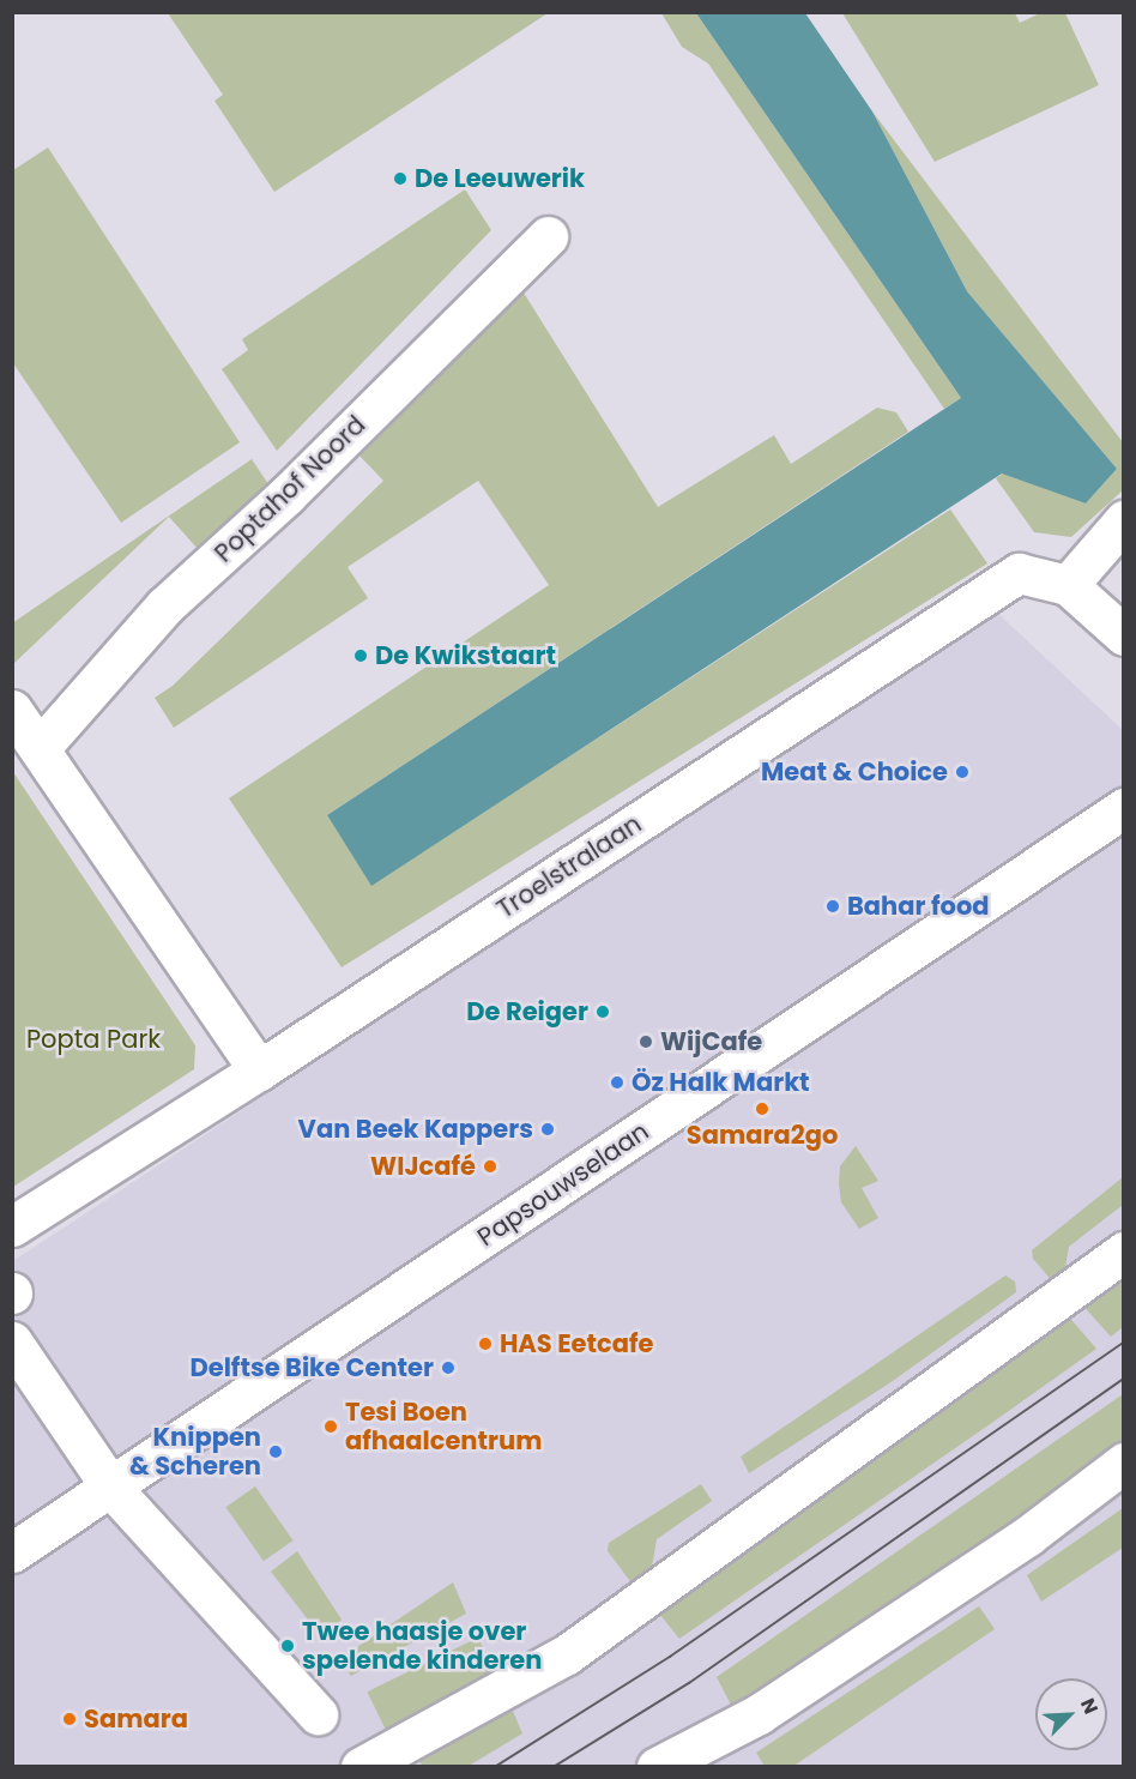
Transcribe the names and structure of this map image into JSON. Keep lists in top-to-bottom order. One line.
{"streets":{"street":["Poptahof Noord","Troelstralaan","Papsouwselaan"]},"parks":["Popta Park"],"places":["De Leeuwerik","De Kwikstaart","Meat & Choice","Bahar food","De Reiger","WijCafe","Öz Halk Markt","Samara2go","Van Beek Kappers","WIJcafé","HAS Eetcafe","Delftse Bike Center","Tesi Boen afhaalcentrum","Knippen & Scheren","Twee haasje over spelende kinderen","Samara"],"north":"top right"}
